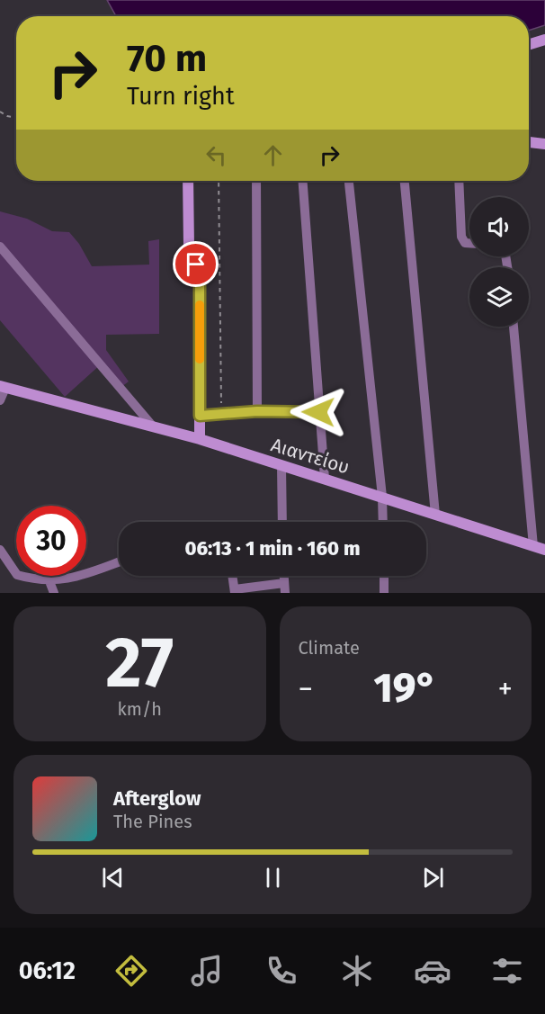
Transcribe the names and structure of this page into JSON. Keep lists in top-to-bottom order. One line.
{"streets":{"main road":["Αιαντείου"]},"page":{"turn":["70 m","Turn right"],"limit":"30","trip":"06:13 · 1 min · 160 m","tile":[["27","km/h"],"Climate"],"heat":["−","19°","+"],"song":["Afterglow","The Pines"],"tabs":"06:12"}}
